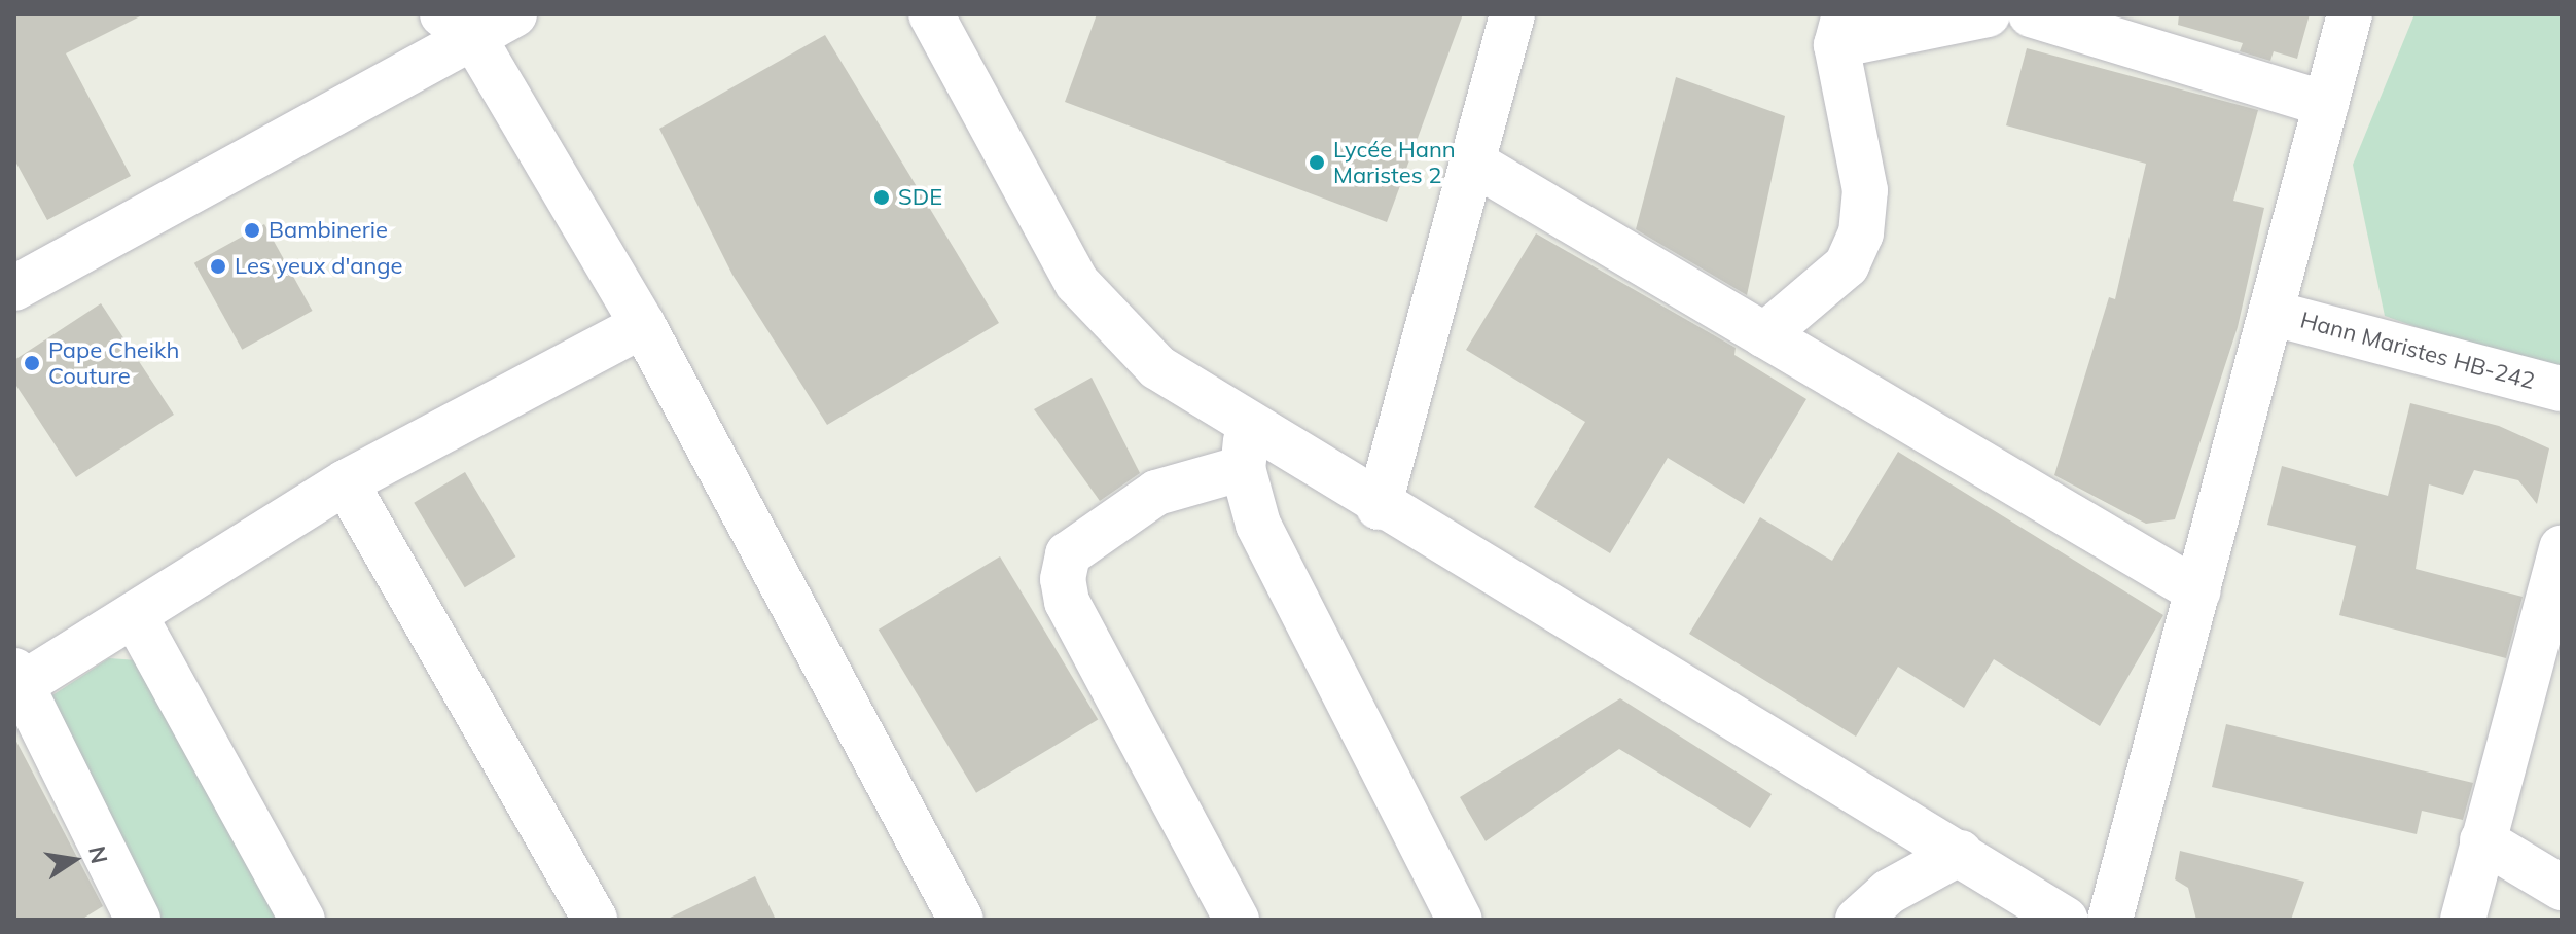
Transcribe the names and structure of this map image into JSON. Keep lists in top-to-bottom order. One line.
{"streets":{"street":["Hann Maristes HB-242"]},"places":["Lycée Hann Maristes 2","SDE","Bambinerie","Les yeux d'ange","Pape Cheikh Couture"],"north":"right"}
